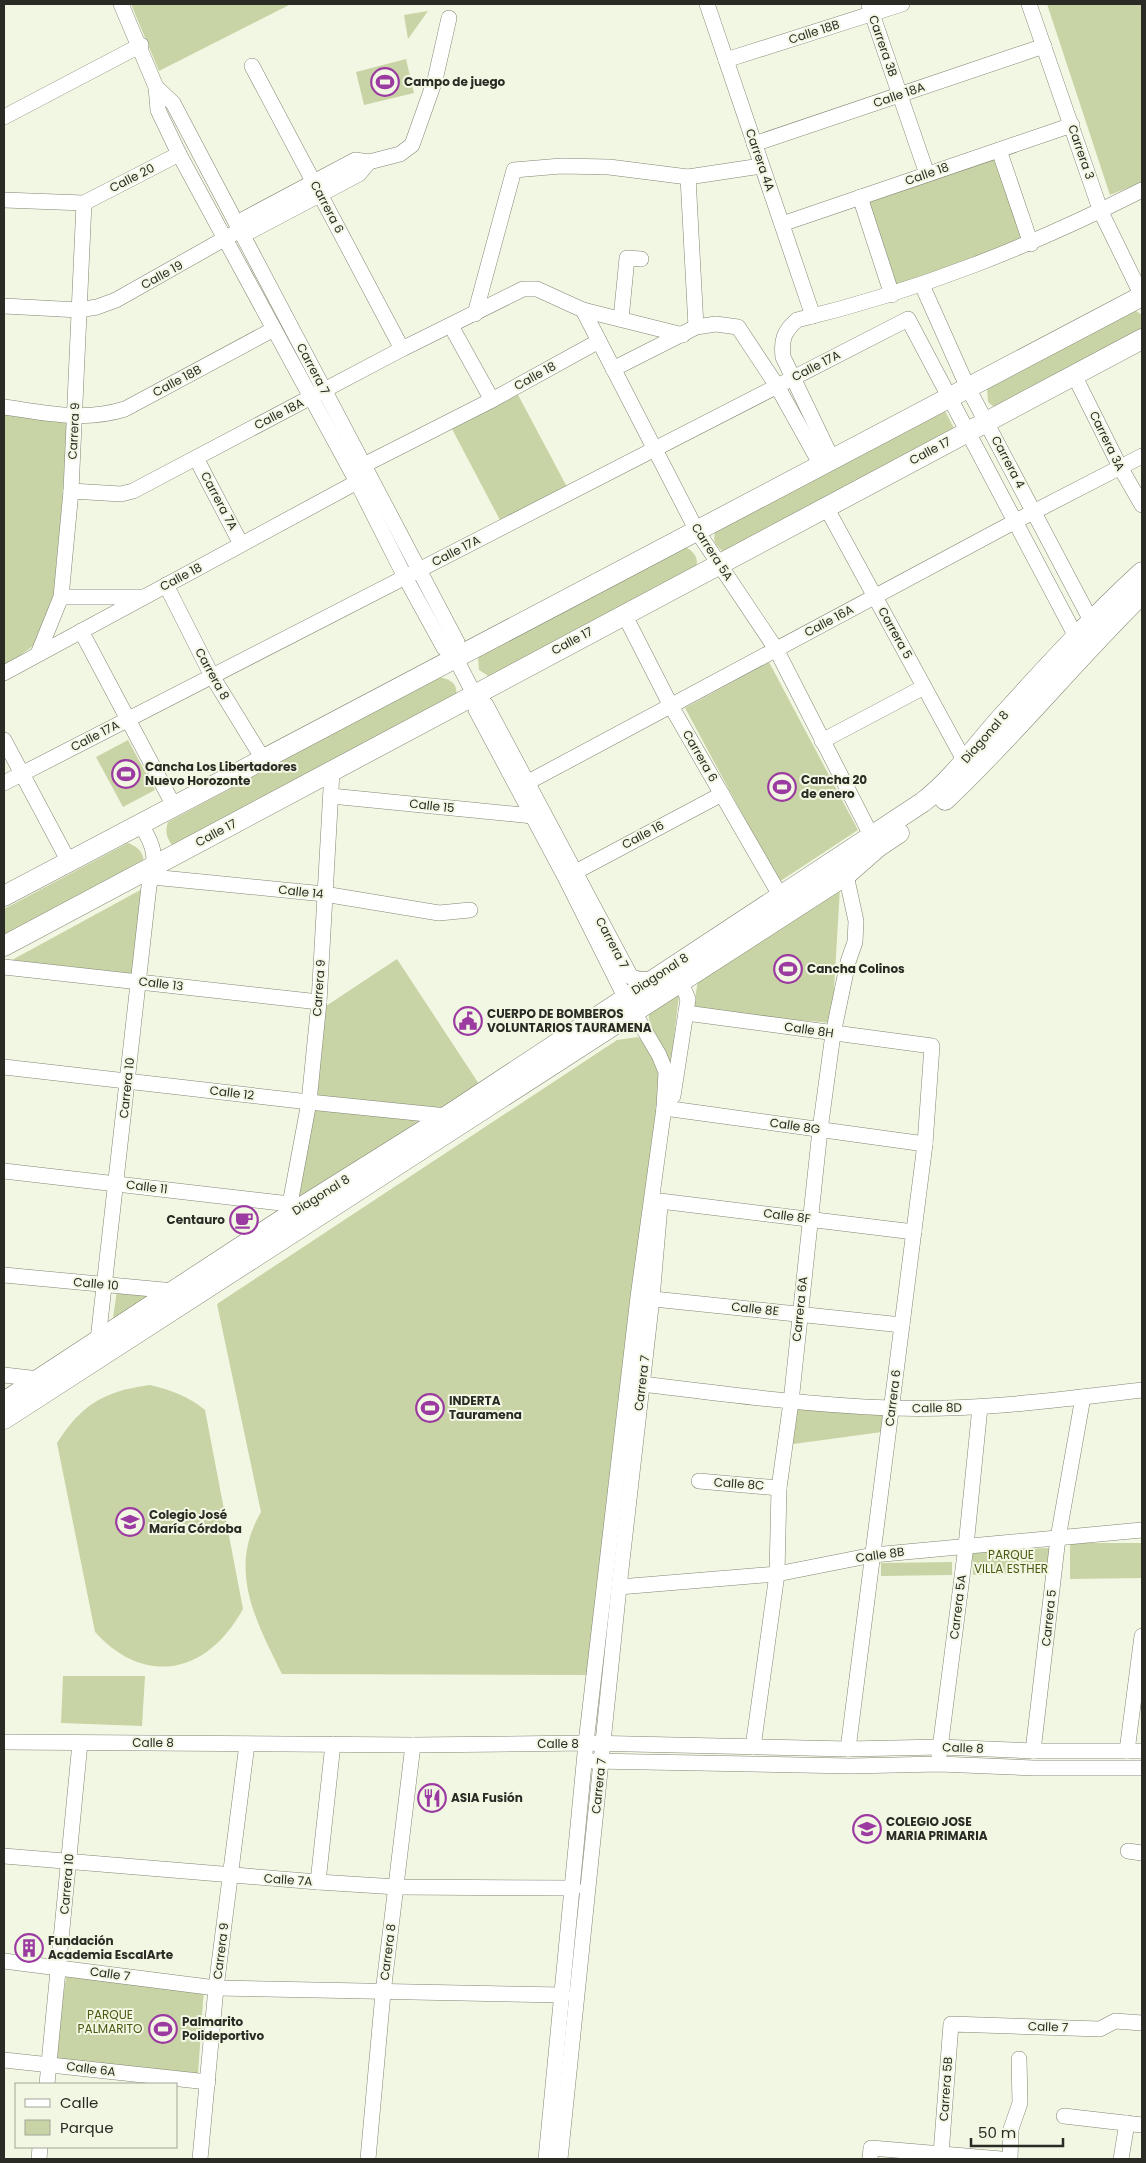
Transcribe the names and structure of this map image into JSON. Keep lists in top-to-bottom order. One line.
{"streets":{"street":["Calle 18B","Carrera 3B","Calle 18A","Carrera 3","Carrera 4A","Calle 18","Calle 20","Carrera 6","Calle 19","Calle 17A","Carrera 7","Carrera 9","Carrera 3A","Calle 17","Carrera 4","Carrera 7A","Carrera 5A","Calle 16A","Carrera 5","Carrera 8","Diagonal 8","Calle 15","Calle 16","Calle 14","Calle 13","Calle 8H","Carrera 10","Calle 12","Calle 8G","Calle 11","Calle 8F","Calle 10","Calle 8E","Carrera 6A","Calle 8D","Calle 8C","Calle 8B","Calle 8","Calle 7A","Calle 7","Calle 6A","Carrera 5B"]},"crossings":[["Calle 18B","Carrera 3B"],["Calle 18B","Carrera 4A"],["Calle 18B","Carrera 7"],["Calle 18B","Carrera 9"],["Carrera 3B","Calle 18A"],["Carrera 3B","Calle 18"],["Calle 18A","Carrera 3"],["Calle 18A","Carrera 4A"],["Calle 18A","Carrera 6"],["Calle 18A","Carrera 7"],["Calle 18A","Carrera 9"],["Calle 18A","Carrera 7A"],["Calle 18A","Carrera 5A"],["Carrera 3","Calle 18"],["Carrera 4A","Calle 18"],["Calle 18","Carrera 7"],["Calle 18","Carrera 9"],["Calle 18","Carrera 7A"],["Calle 18","Carrera 5A"],["Calle 18","Carrera 8"],["Calle 20","Carrera 7"],["Calle 20","Carrera 9"],["Carrera 6","Calle 19"],["Carrera 6","Calle 17"],["Carrera 6","Calle 16A"],["Carrera 6","Diagonal 8"],["Carrera 6","Calle 16"],["Carrera 6","Calle 8H"],["Carrera 6","Calle 8G"],["Carrera 6","Calle 8F"],["Carrera 6","Calle 8E"],["Carrera 6","Calle 8D"],["Carrera 6","Calle 8B"],["Carrera 6","Calle 8"],["Calle 19","Carrera 7"],["Calle 19","Carrera 9"],["Calle 17A","Carrera 7"],["Calle 17A","Carrera 5A"],["Calle 17A","Carrera 8"],["Carrera 7","Calle 17"],["Carrera 7","Calle 16A"],["Carrera 7","Diagonal 8"],["Carrera 7","Calle 15"],["Carrera 7","Calle 16"],["Carrera 7","Calle 8H"],["Carrera 7","Calle 8G"],["Carrera 7","Calle 8F"],["Carrera 7","Calle 8E"],["Carrera 7","Calle 8D"],["Carrera 7","Calle 8B"],["Carrera 7","Calle 8"],["Carrera 7","Calle 7A"],["Carrera 7","Calle 7"],["Carrera 9","Calle 17"],["Carrera 9","Diagonal 8"],["Carrera 9","Calle 15"],["Carrera 9","Calle 14"],["Carrera 9","Calle 13"],["Carrera 9","Calle 12"],["Carrera 9","Calle 11"],["Carrera 9","Calle 8"],["Carrera 9","Calle 7A"],["Carrera 9","Calle 7"],["Carrera 9","Calle 6A"],["Carrera 3A","Calle 17"],["Carrera 3A","Calle 16A"],["Calle 17","Carrera 4"],["Calle 17","Carrera 5A"],["Calle 17","Carrera 5"],["Calle 17","Calle 14"],["Calle 17","Carrera 10"],["Carrera 4","Calle 16A"],["Carrera 4","Diagonal 8"],["Carrera 5A","Calle 16A"],["Carrera 5A","Diagonal 8"],["Carrera 5A","Calle 8D"],["Carrera 5A","Calle 8B"],["Carrera 5A","Calle 8"],["Calle 16A","Carrera 5"],["Carrera 5","Diagonal 8"],["Carrera 5","Calle 8D"],["Carrera 5","Calle 8B"],["Carrera 5","Calle 8"],["Carrera 8","Calle 8"],["Carrera 8","Calle 7A"],["Carrera 8","Calle 7"],["Diagonal 8","Carrera 10"],["Diagonal 8","Calle 12"],["Diagonal 8","Calle 11"],["Diagonal 8","Calle 10"],["Diagonal 8","Carrera 6A"],["Calle 14","Carrera 10"],["Calle 13","Carrera 10"],["Calle 8H","Carrera 6A"],["Carrera 10","Calle 12"],["Carrera 10","Calle 11"],["Carrera 10","Calle 10"],["Carrera 10","Calle 8"],["Carrera 10","Calle 7A"],["Carrera 10","Calle 7"],["Carrera 10","Calle 6A"],["Calle 8G","Carrera 6A"],["Calle 8F","Carrera 6A"],["Calle 8E","Carrera 6A"],["Carrera 6A","Calle 8D"],["Carrera 6A","Calle 8C"],["Carrera 6A","Calle 8B"],["Carrera 6A","Calle 8"],["Calle 7","Carrera 5B"]],"parks":["PARQUE VILLA ESTHER","PARQUE PALMARITO"],"places":{"sports":["Campo de juego","Cancha Los Libertadores Nuevo Horozonte","Cancha 20 de enero","Cancha Colinos","INDERTA Tauramena","Palmarito Polideportivo"],"public building":["CUERPO DE BOMBEROS VOLUNTARIOS TAURAMENA"],"cafe":["Centauro"],"school or university":["Colegio José María Córdoba","COLEGIO JOSE MARIA PRIMARIA"],"restaurant":["ASIA Fusión"],"building":["Fundación Academia EscalArte"]},"legend":["Calle","Parque"],"scale_bar":"50 m"}
